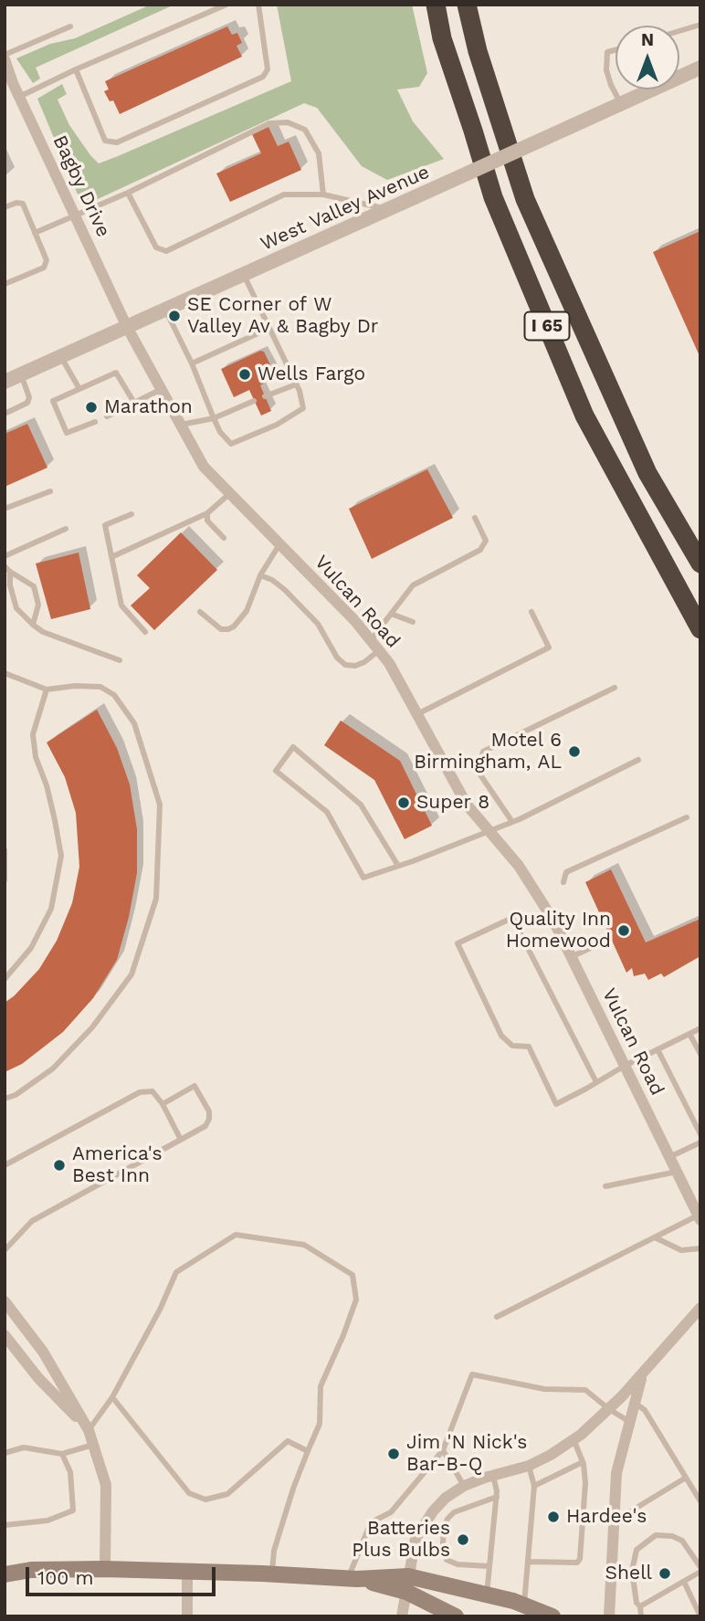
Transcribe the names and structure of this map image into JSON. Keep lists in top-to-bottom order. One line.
{"streets":{"highway":["I 65"],"street":["Bagby Drive","West Valley Avenue","Vulcan Road"]},"crossings":[["Bagby Drive","West Valley Avenue"],["Bagby Drive","Vulcan Road"],["West Valley Avenue","Vulcan Road"]],"places":["SE Corner of W Valley Av & Bagby Dr","Wells Fargo","Marathon","Motel 6 Birmingham, AL","Super 8","Quality Inn Homewood","America's Best Inn","Jim 'N Nick's Bar-B-Q","Hardee's","Batteries Plus Bulbs","Shell"],"scale_bar":"100 m","north":"top"}
